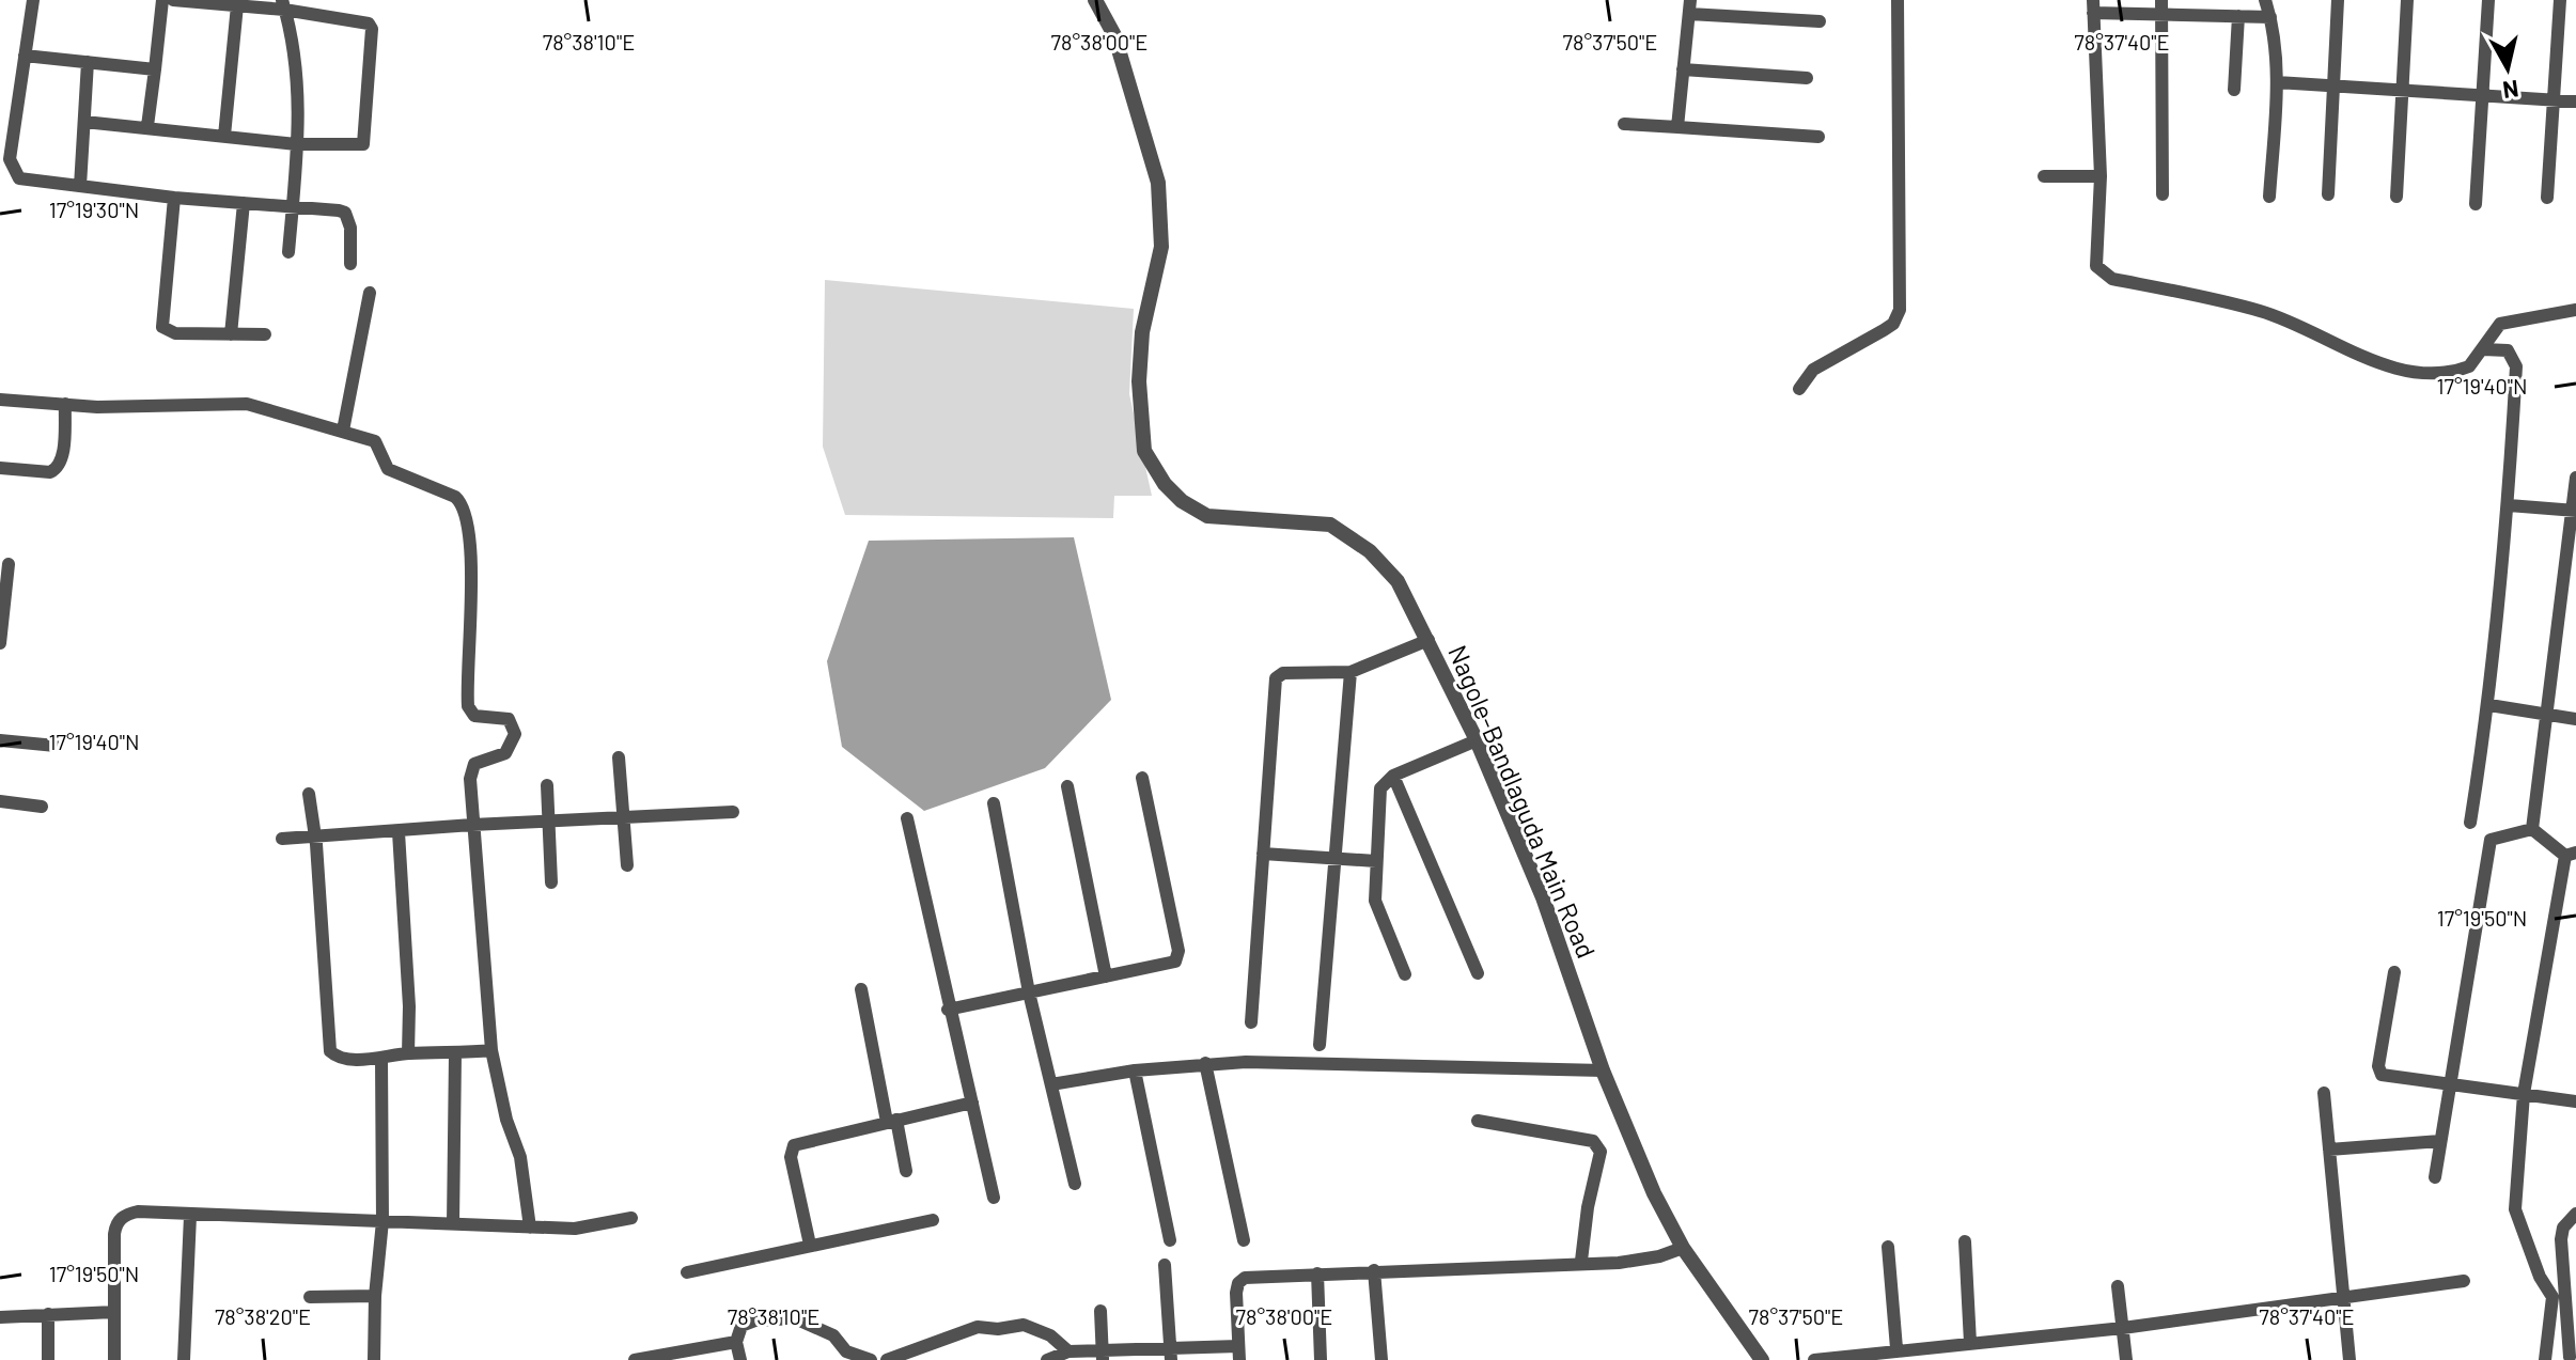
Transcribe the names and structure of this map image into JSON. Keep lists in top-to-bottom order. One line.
{"streets":{"street":["Nagole-Bandlaguda Main Road"]},"north":"bottom","coordinates":["78°38'10\"E","78°38'00\"E","78°37'50\"E","78°37'40\"E","17°19'30\"N","17°19'40\"N","17°19'50\"N","78°38'20\"E"]}
